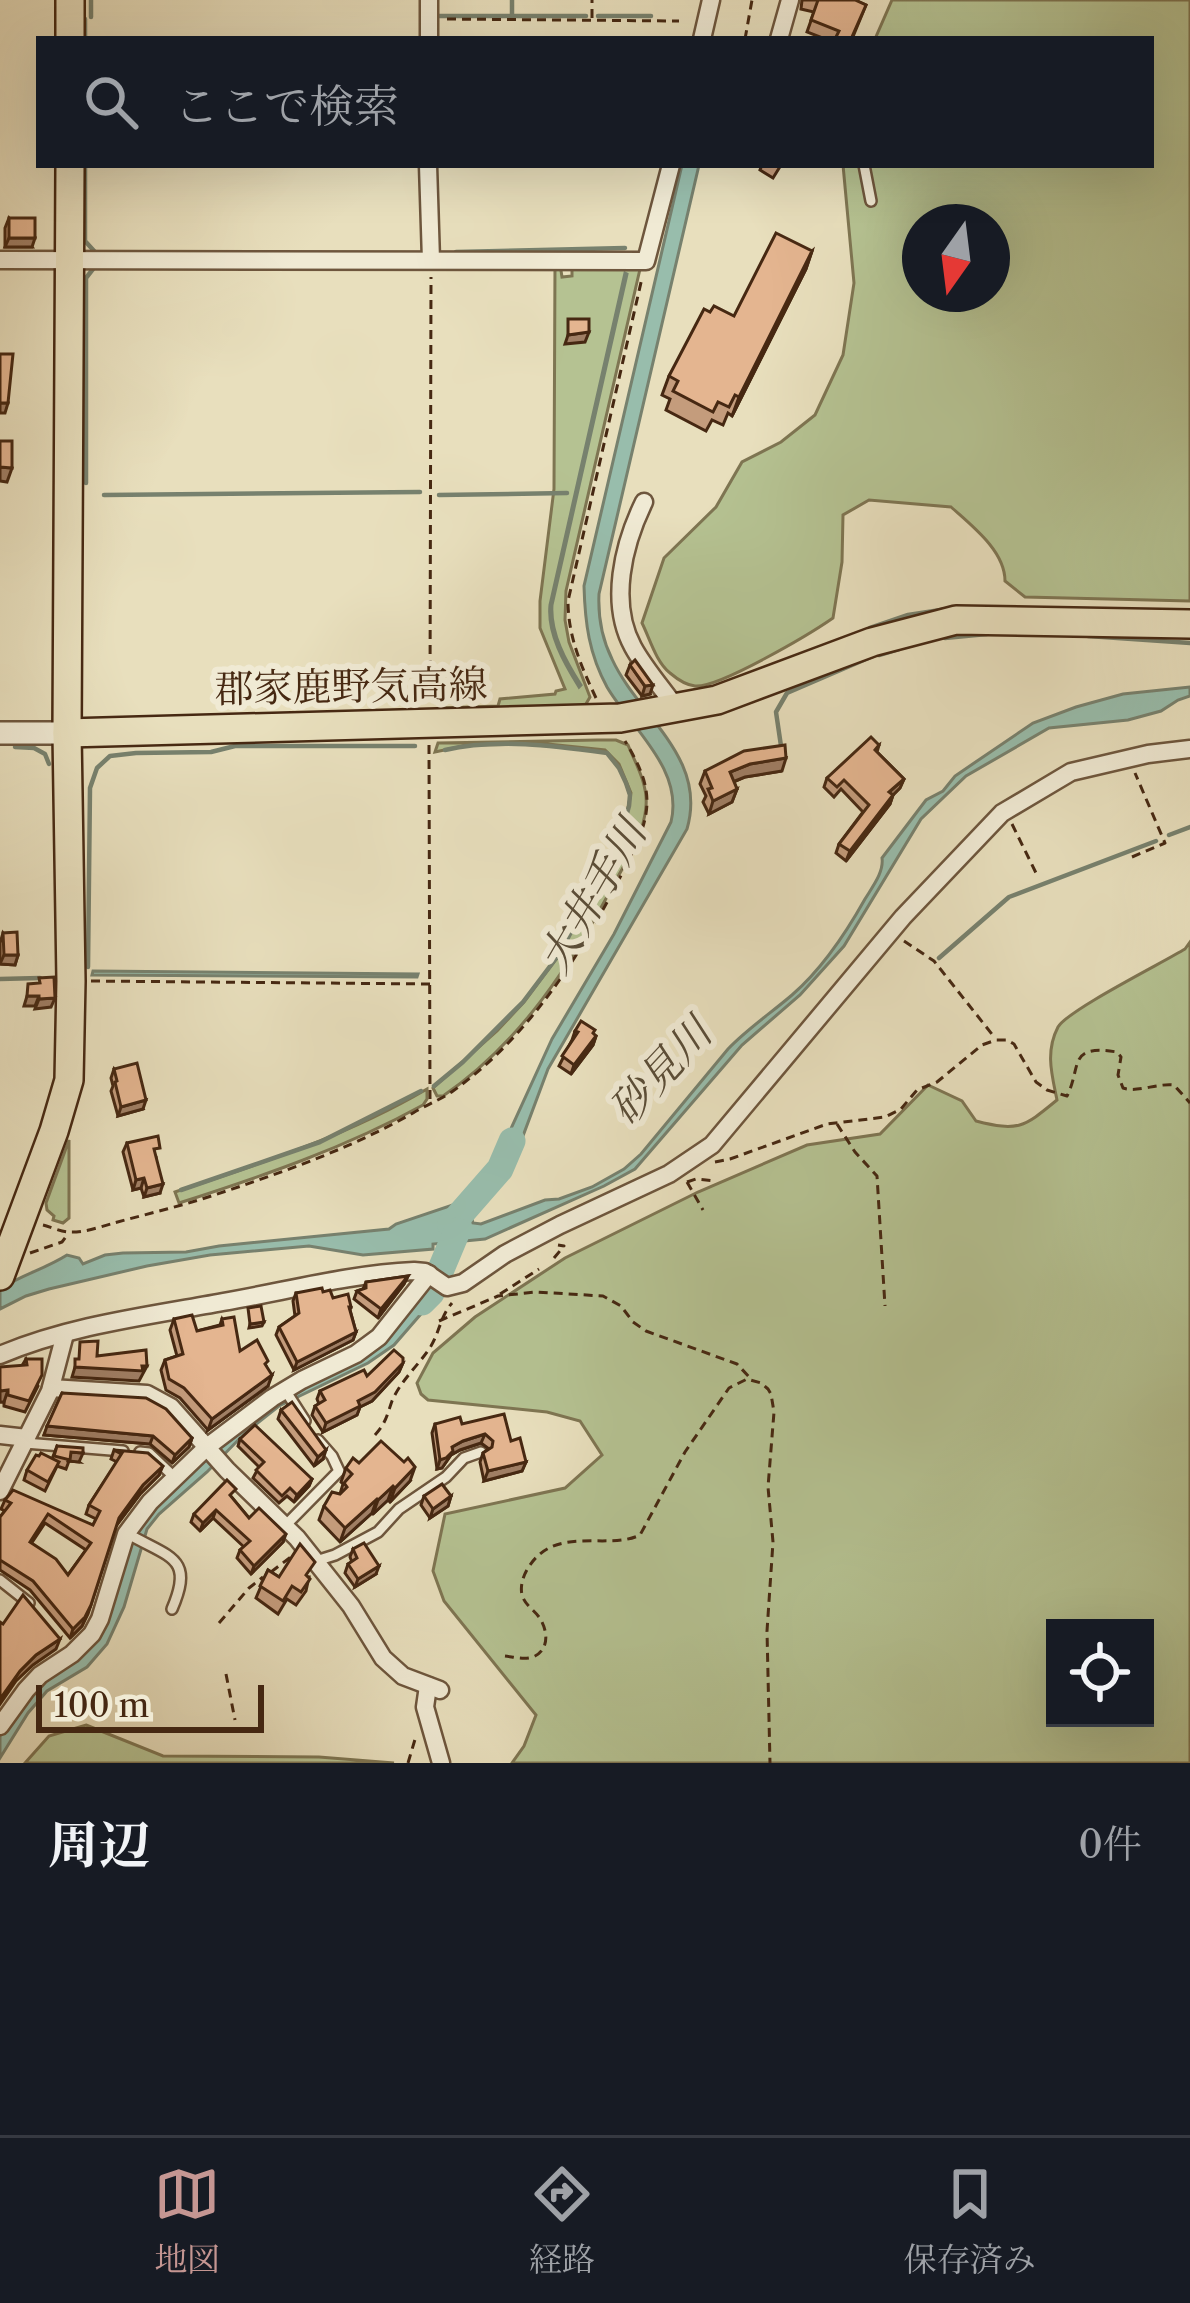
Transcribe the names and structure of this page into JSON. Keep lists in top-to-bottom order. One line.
{"streets":{"main road":["郡家鹿野気高線"]},"water":["大井手川","砂見川"],"scale_bar":"100 m","north":"bottom","page":{"search":"ここで検索","scale":"100 m","heading":["周辺","0件"],"nav":["地図","経路","保存済み"]}}
